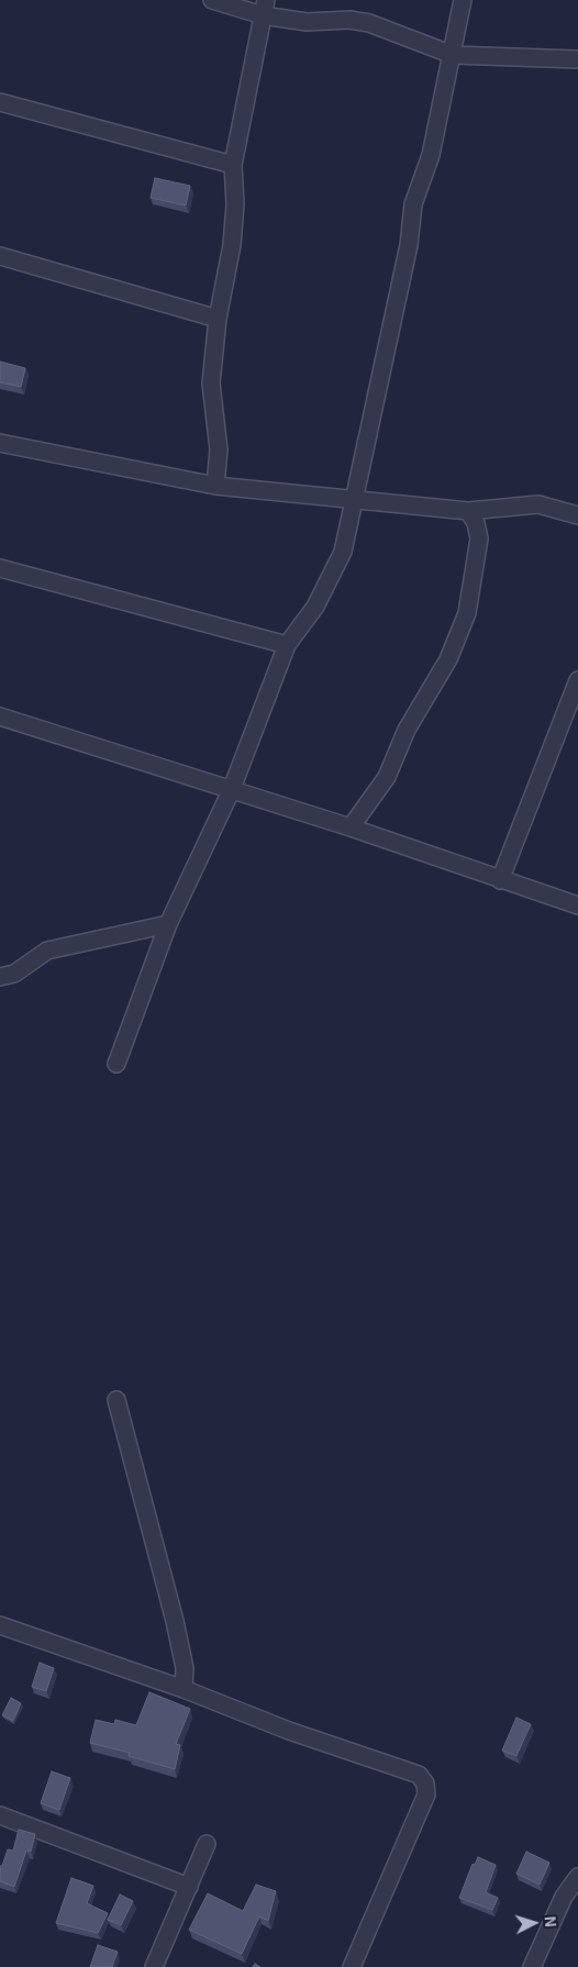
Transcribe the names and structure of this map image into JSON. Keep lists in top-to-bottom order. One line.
{"north":"right"}
